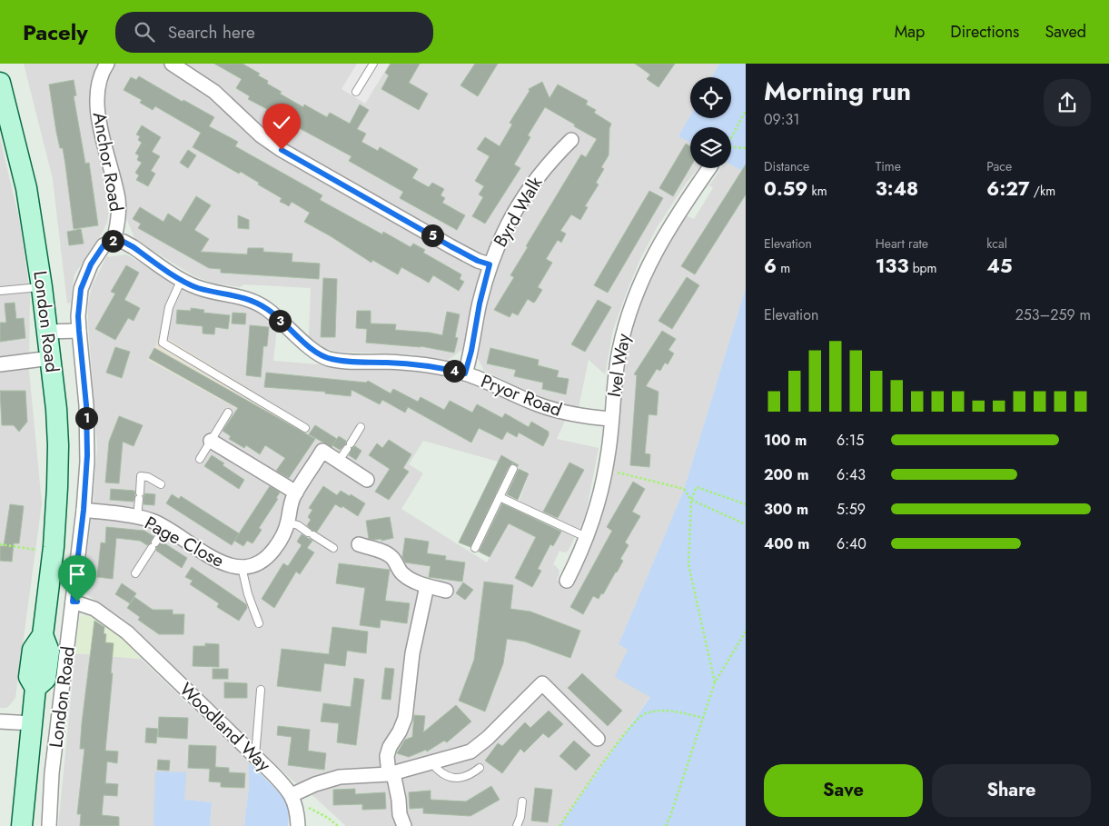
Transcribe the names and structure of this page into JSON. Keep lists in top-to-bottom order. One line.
{"streets":{"main road":["London Road"],"street":["Anchor Road","Byrd Walk","Ivel Way","Pryor Road","Page Close","Woodland Way"]},"crossings":[["Anchor Road","Pryor Road"],["Byrd Walk","Pryor Road"],["London Road","Page Close"],["London Road","Woodland Way"],["Ivel Way","Pryor Road"]],"page":{"header":"Pacely","search":"Search here","nav":["Map","Directions","Saved"],"heading":["Morning run","09:31"],"stats":[["Distance","0.59 km"],["Time","3:48"],["Pace","6:27 /km"],["Elevation","6 m"],["Heart rate","133 bpm"],["kcal","45"]],"pins":["5","2","3","4","1"],"chart":["Elevation","253–259 m"],"list":[{"name":"100 m","note":"6:15"},{"name":"200 m","note":"6:43"},{"name":"300 m","note":"5:59"},{"name":"400 m","note":"6:40"}],"buttons":["Save","Share"]}}
